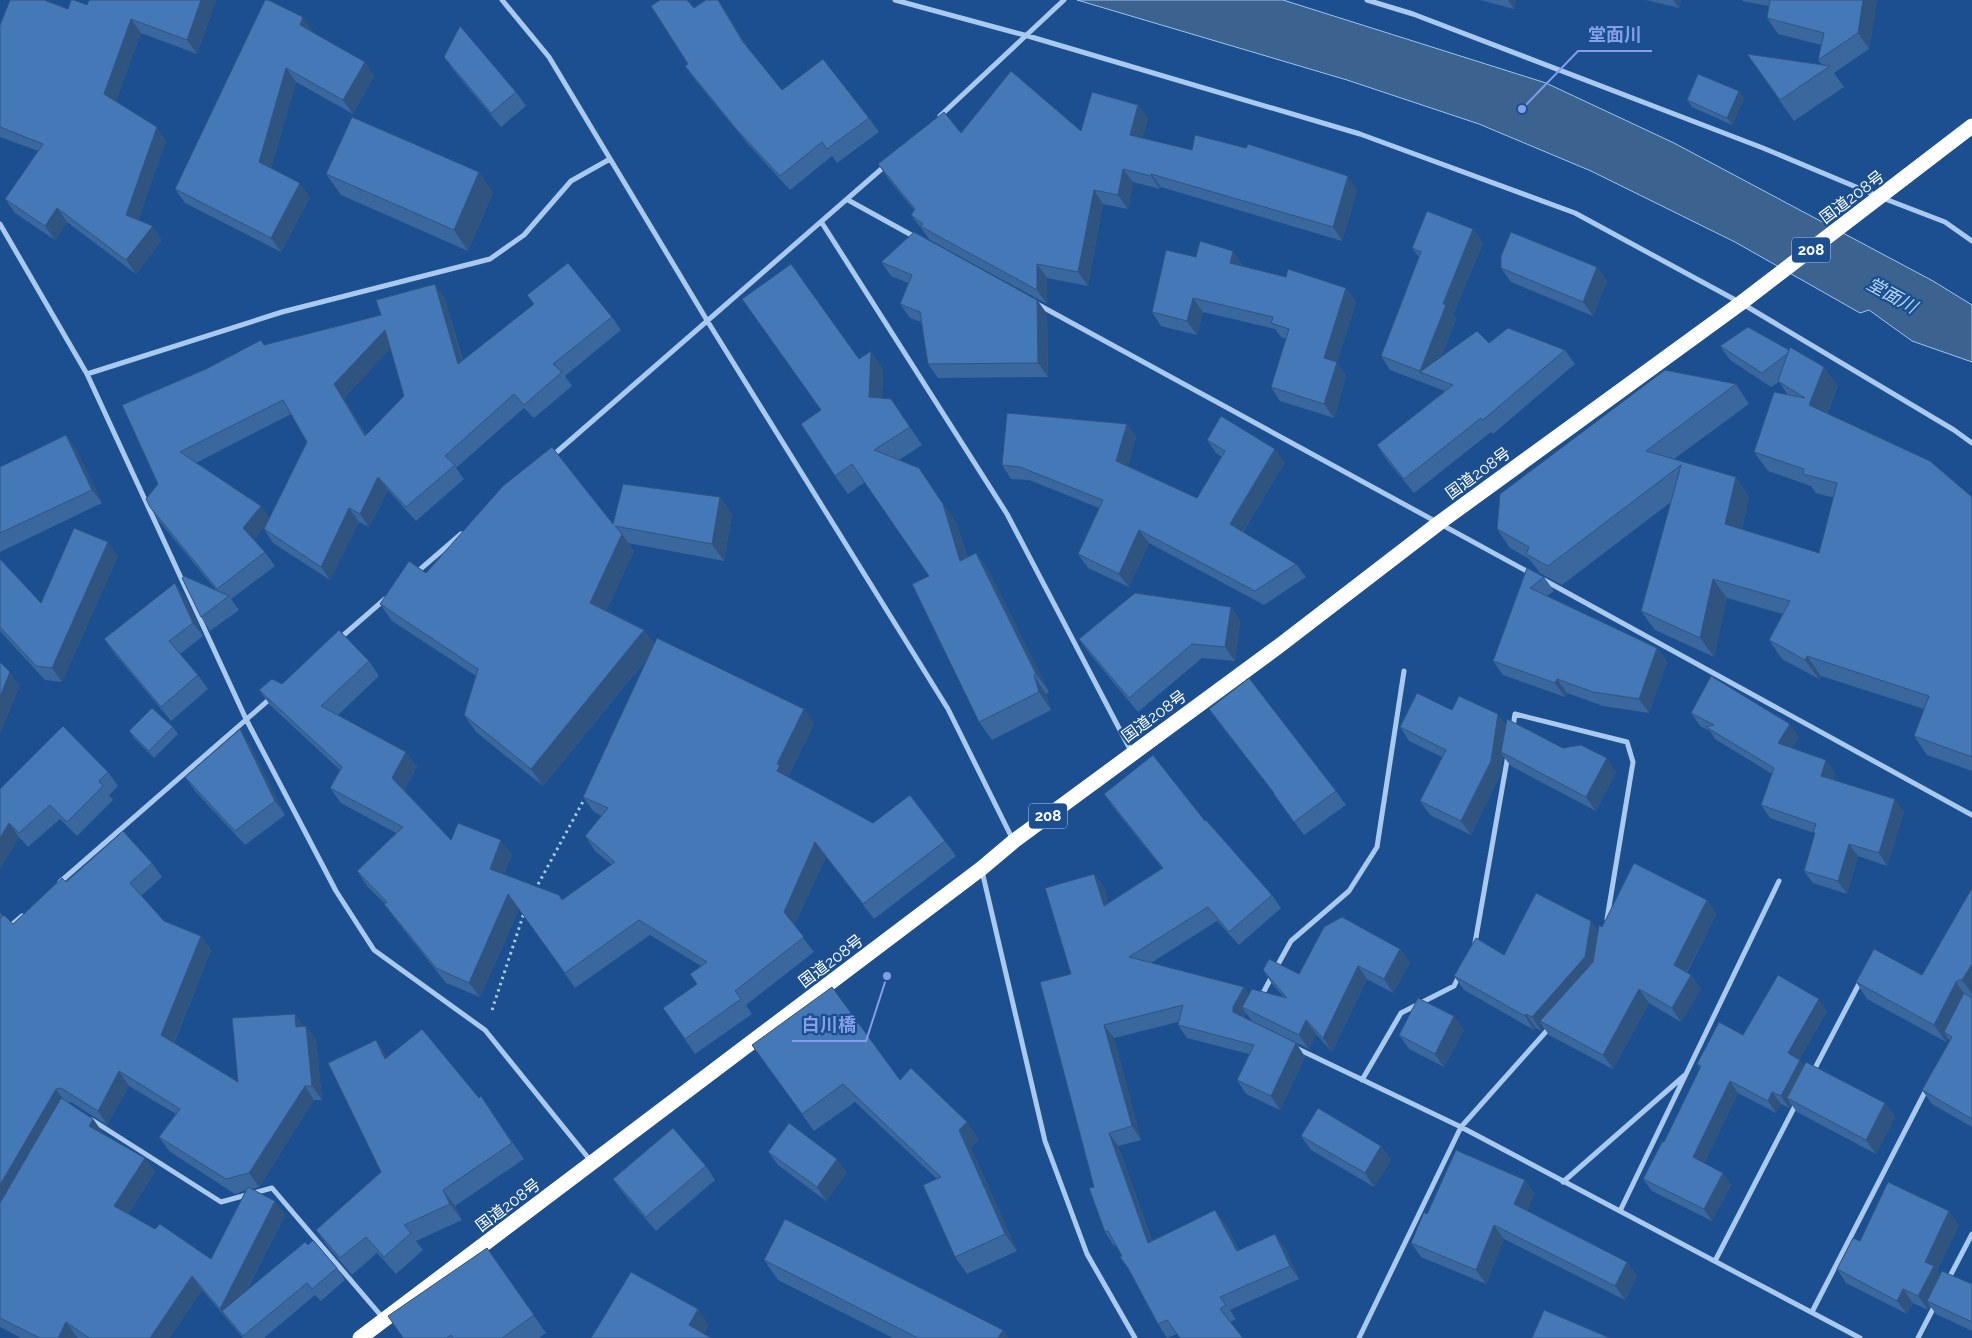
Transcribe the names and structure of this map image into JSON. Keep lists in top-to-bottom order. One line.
{"streets":{"highway":["国道208号","208"]},"water":["堂面川"],"places":["堂面川","白川橋"]}
